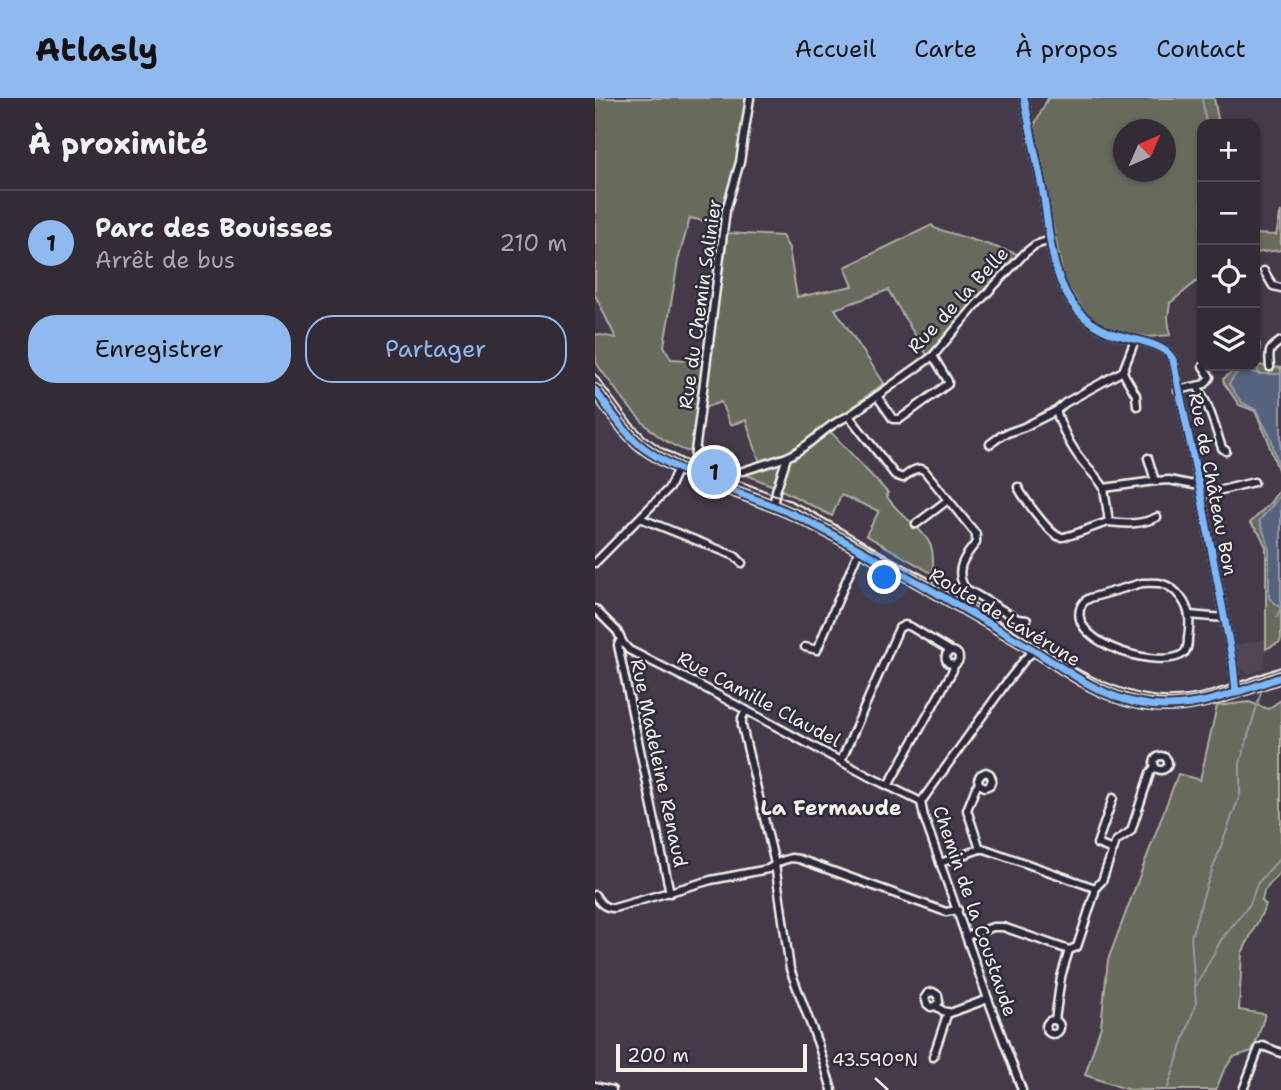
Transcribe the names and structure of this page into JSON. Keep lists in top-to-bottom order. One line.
{"streets":{"main road":["Route de Lavérune"],"street":["Rue de la Belle","Rue du Chemin Salinier","Rue de Château Bon","Rue Camille Claudel","Rue Madeleine Renaud","Chemin de la Coustaude"]},"crossings":[["Rue de la Belle","Rue de Château Bon"],["Rue du Chemin Salinier","Route de Lavérune"],["Rue de Château Bon","Route de Lavérune"],["Route de Lavérune","Chemin de la Coustaude"],["Rue Camille Claudel","Rue Madeleine Renaud"],["Rue Camille Claudel","Chemin de la Coustaude"]],"districts":["La Fermaude"],"scale_bar":"200 m","north":"top right","page":{"header":"Atlasly","nav":["Accueil","Carte","À propos","Contact"],"heading":"À proximité","map_buttons":["+","−"],"list":[{"mark":"1","name":"Parc des Bouisses","note":"Arrêt de bus","value":"210 m"}],"buttons":["Enregistrer","Partager"],"pins":"1","scale":"200 m"},"coordinates":["43.590°N"]}
